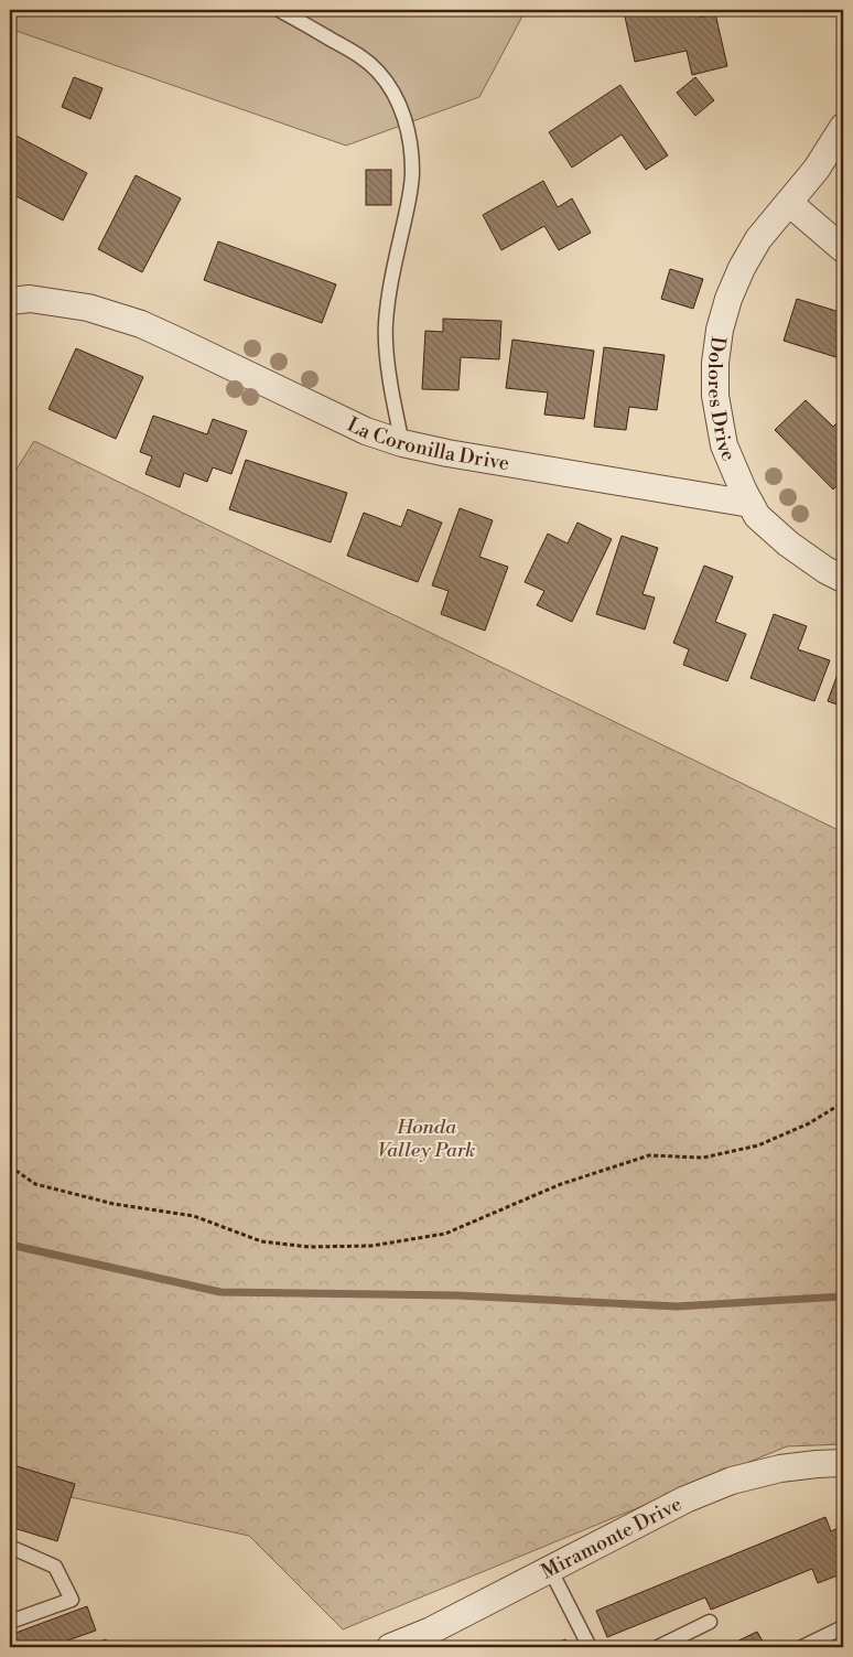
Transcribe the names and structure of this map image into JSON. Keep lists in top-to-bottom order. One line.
{"streets":{"street":["Dolores Drive","La Coronilla Drive","Miramonte Drive"]},"crossings":[["Dolores Drive","La Coronilla Drive"]],"parks":["Honda Valley Park"]}
